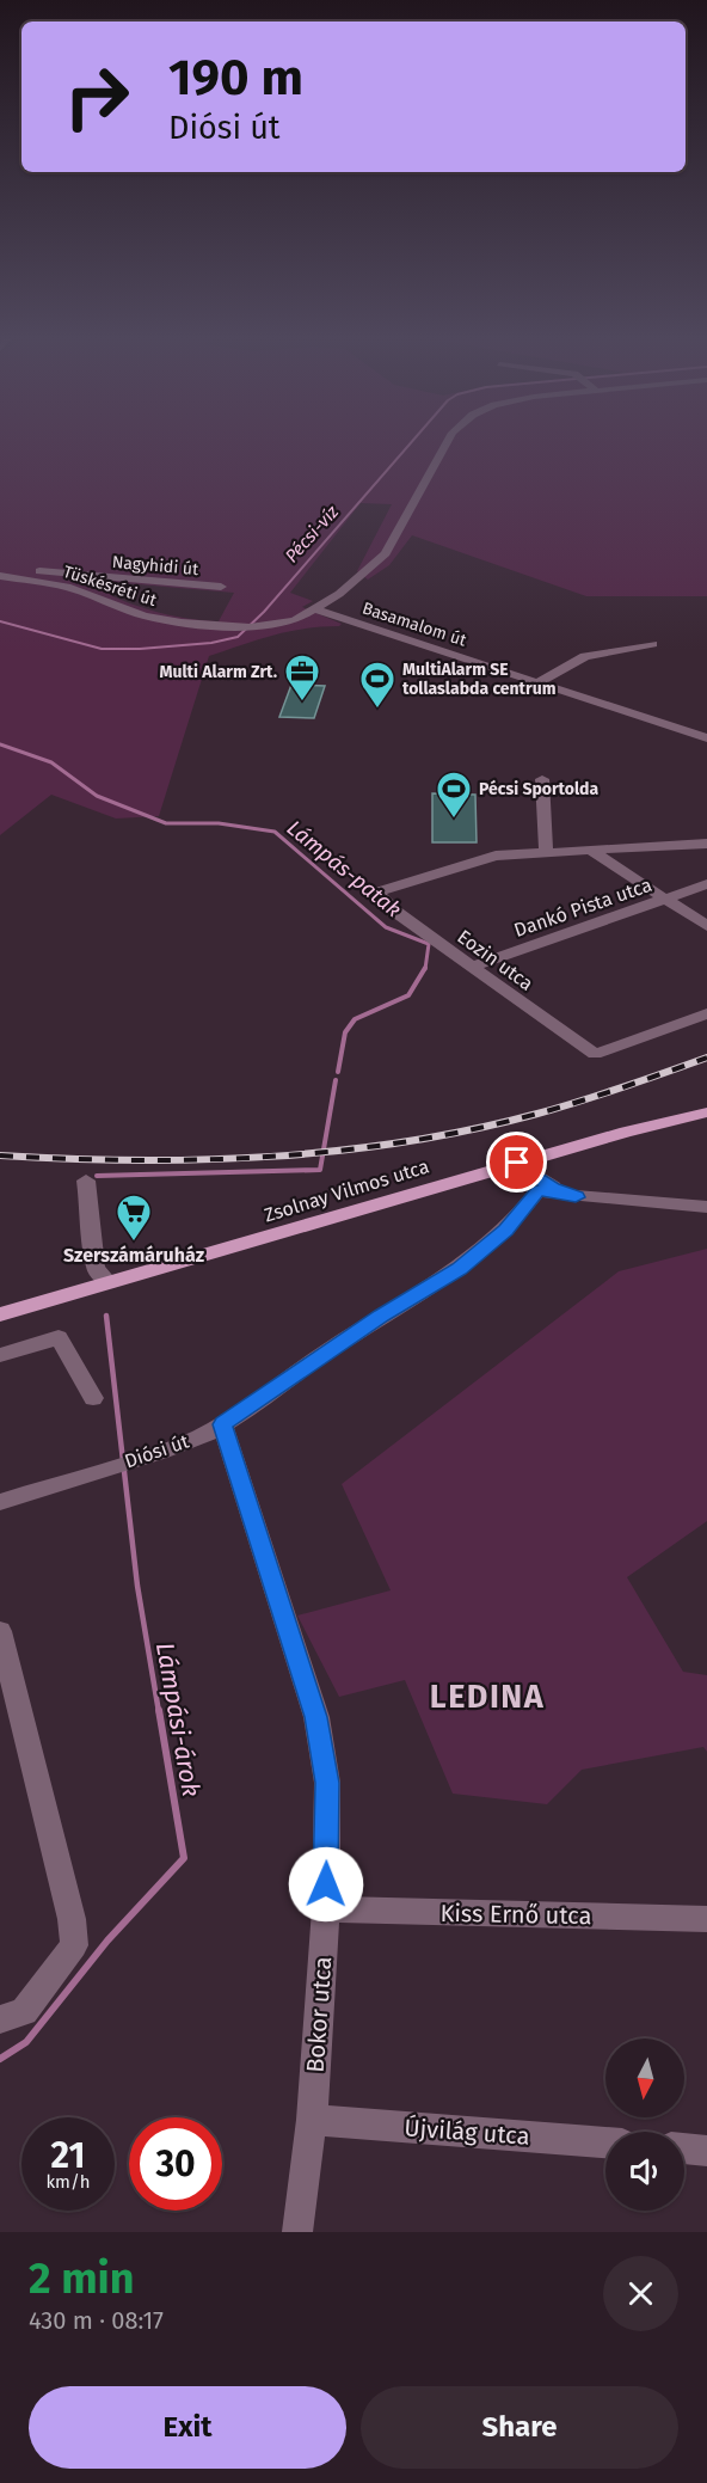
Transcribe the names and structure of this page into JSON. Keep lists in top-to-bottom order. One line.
{"streets":{"main road":["Zsolnay Vilmos utca"],"street":["Nagyhidi út","Tüskésréti út","Basamalom út","Dankó Pista utca","Eozin utca","Diósi út","Kiss Ernő utca","Bokor utca","Újvilág utca"]},"crossings":[["Tüskésréti út","Basamalom út"],["Dankó Pista utca","Eozin utca"],["Diósi út","Bokor utca"],["Kiss Ernő utca","Bokor utca"],["Bokor utca","Újvilág utca"]],"districts":["LEDINA"],"water":["Pécsi-víz","Lámpás-patak","Lámpási-árok"],"places":{"office":["Multi Alarm Zrt."],"sports":["MultiAlarm SE tollaslabda centrum","Pécsi Sportolda"],"supermarket":["Szerszámáruház"]},"north":"bottom","page":{"turn":["190 m","Diósi út"],"speed":"21 km/h","limit":"30","heading":["2 min","430 m · 08:17"],"buttons":["Exit","Share"]}}
